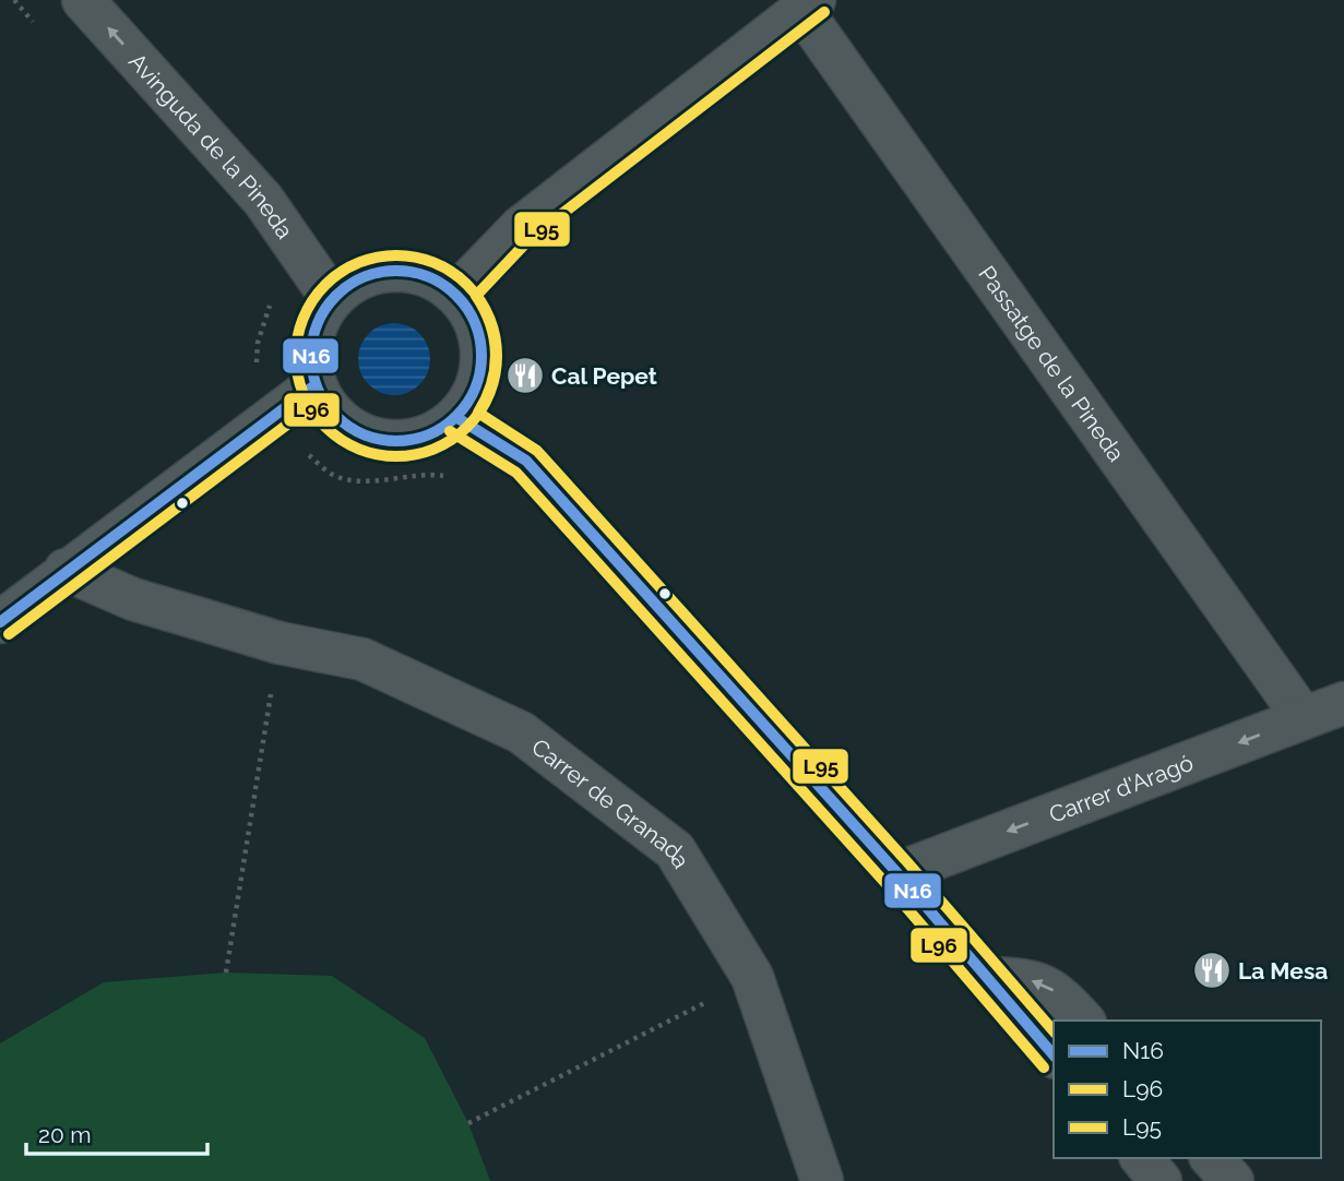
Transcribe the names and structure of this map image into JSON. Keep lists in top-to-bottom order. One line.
{"streets":{"street":["Avinguda de la Pineda","Passatge de la Pineda","Carrer d'Aragó","Carrer de Granada"]},"crossings":[["Passatge de la Pineda","Carrer d'Aragó"]],"one_way":["Avinguda de la Pineda","Carrer d'Aragó"],"places":{"restaurant":["Cal Pepet","La Mesa"]},"lines":["transit line L95","transit line L96","transit line N16"],"legend":["N16","L96","L95"],"scale_bar":"20 m"}
